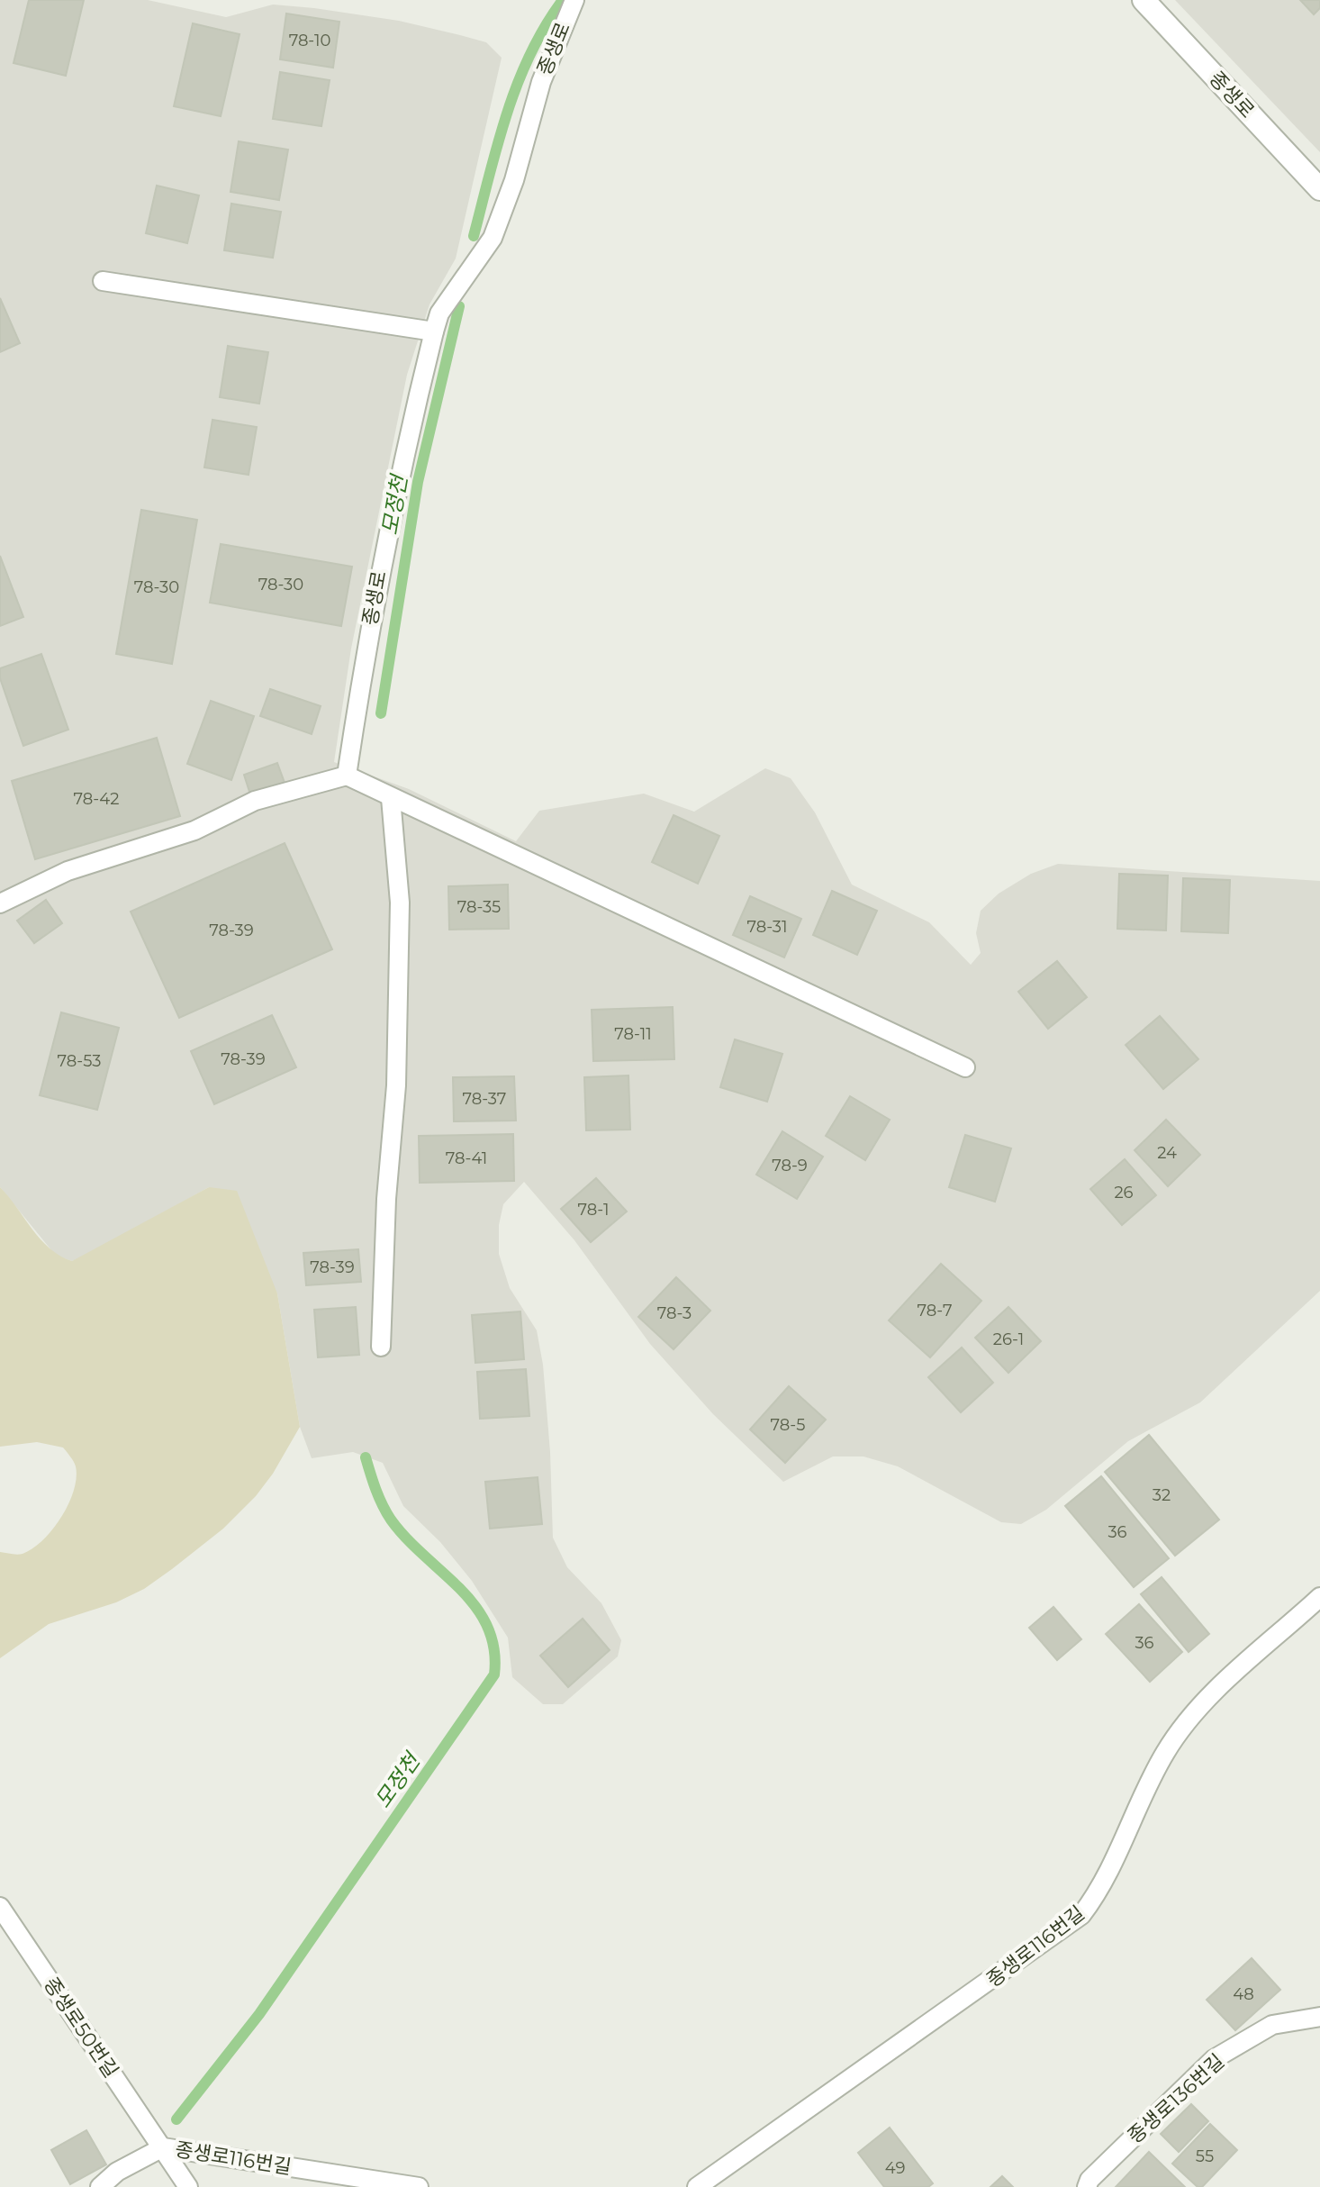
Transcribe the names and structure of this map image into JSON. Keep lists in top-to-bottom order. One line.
{"streets":{"street":["종생로"],"lane":["종생로116번길","종생로50번길","종생로136번길"]},"crossings":[["종생로116번길","종생로50번길"]],"water":["모정천"],"house_numbers":["78-10","78-30","78-30","78-42","78-35","78-31","78-39","78-11","78-39","78-53","78-37","24","78-41","78-9","26","78-1","78-39","78-7","78-3","26-1","78-5","32","36","36","48","55","49"]}
